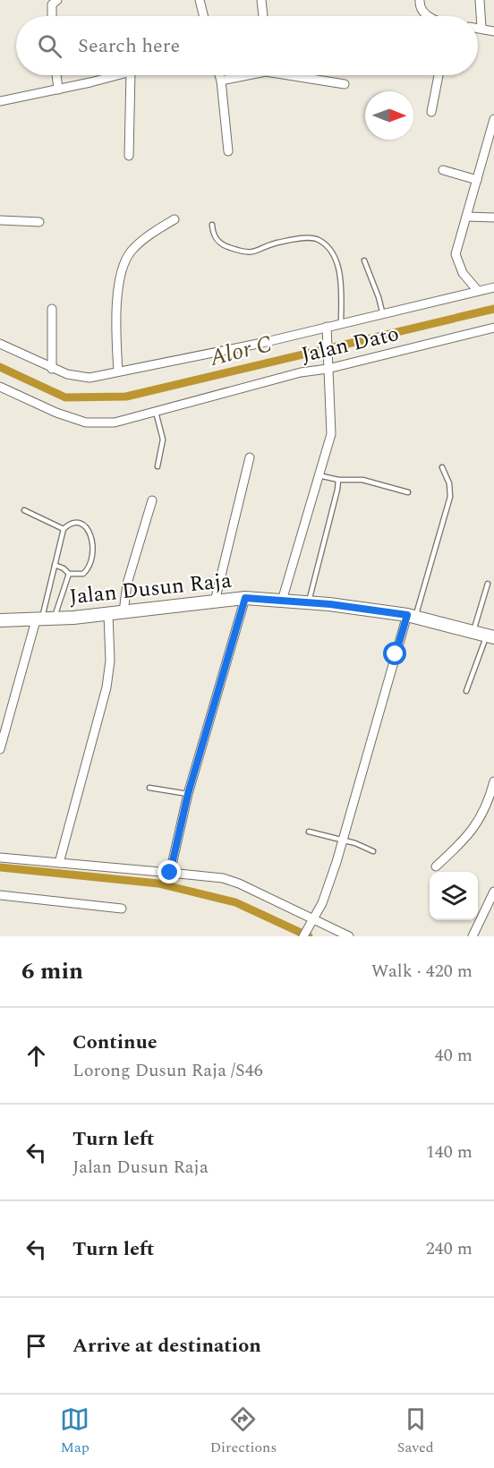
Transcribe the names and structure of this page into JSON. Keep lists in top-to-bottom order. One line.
{"streets":{"main road":["Jalan Dusun Raja"],"street":["Jalan Dato"]},"water":["Alor C"],"north":"right","page":{"search":"Search here","heading":["6 min","Walk · 420 m"],"list":[["Continue","Lorong Dusun Raja /S46","40 m"],["Turn left","Jalan Dusun Raja","140 m"],["Turn left","240 m"],"Arrive at destination"],"nav":["Map","Directions","Saved"]}}
